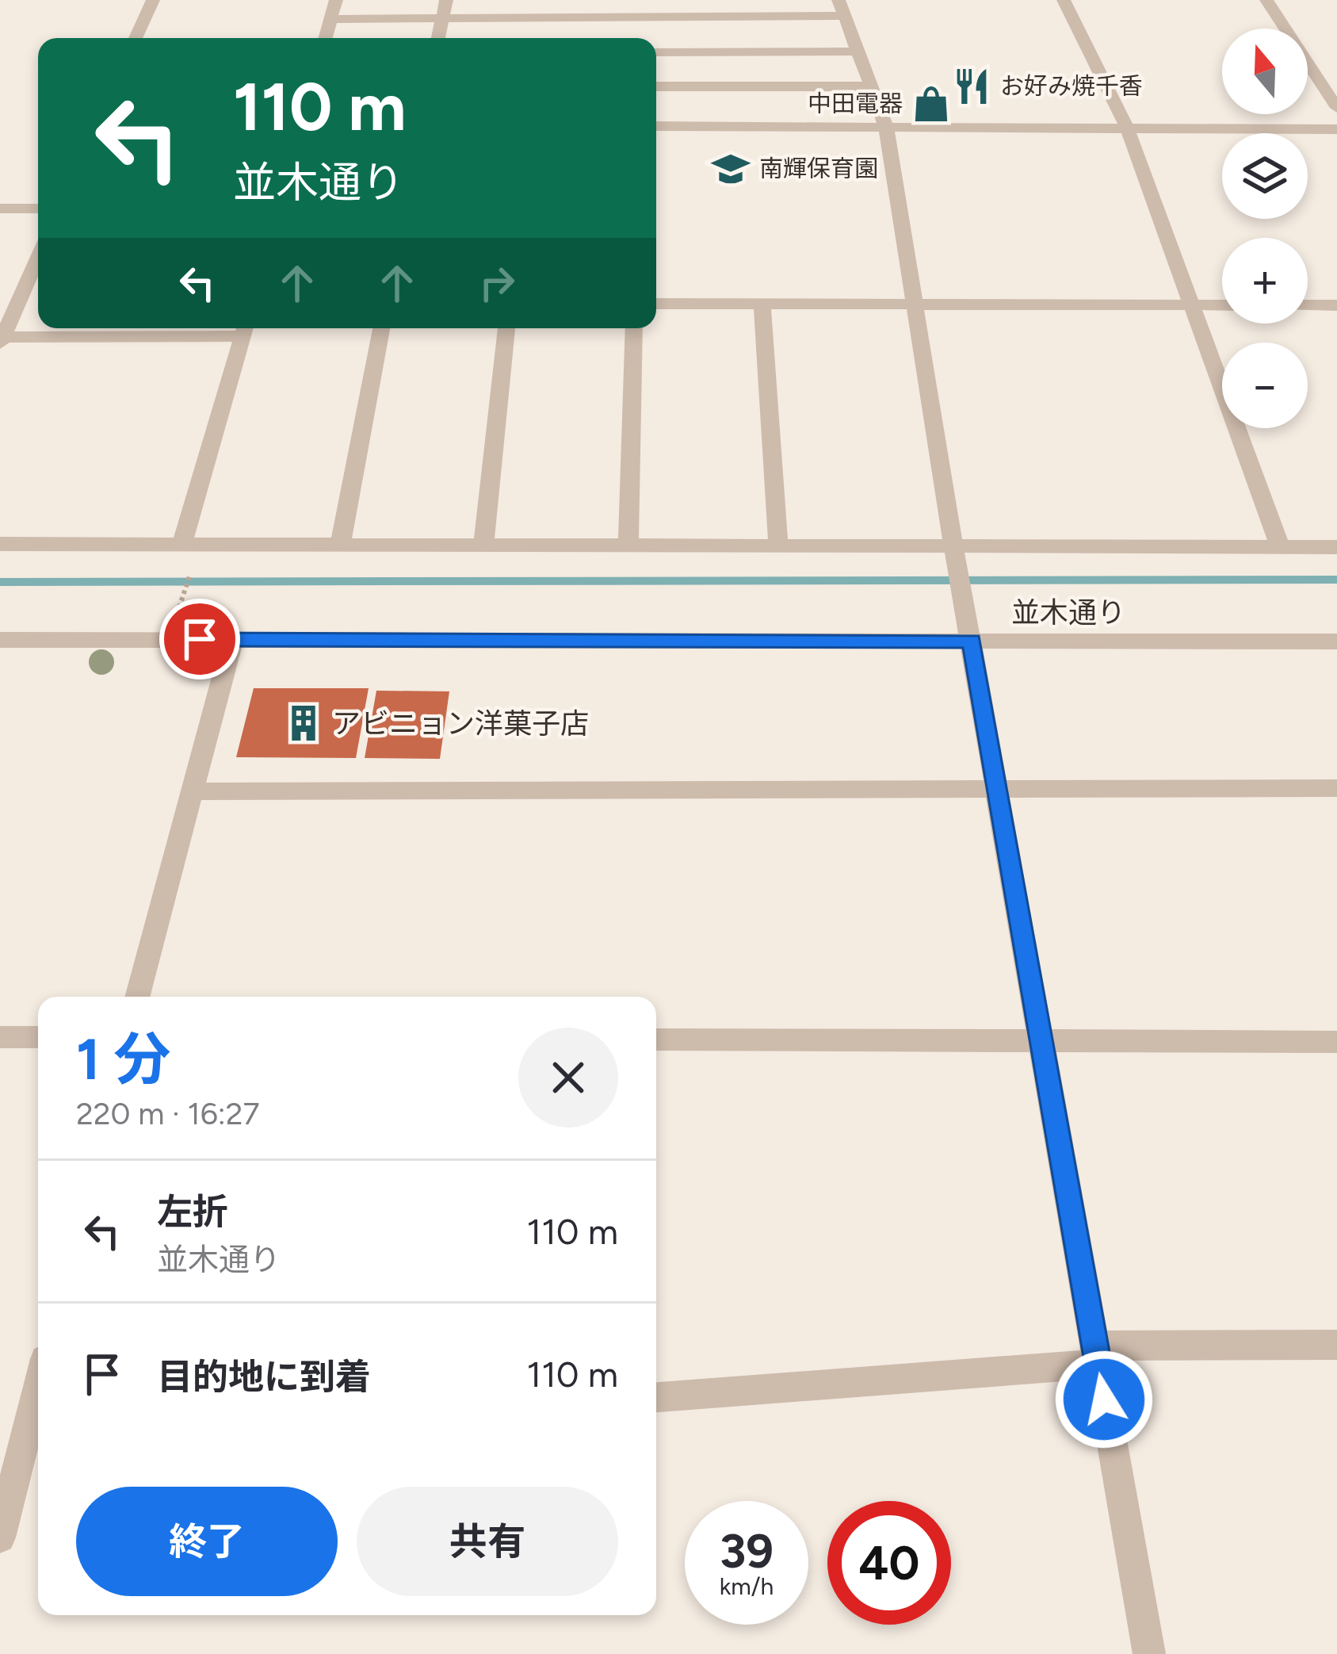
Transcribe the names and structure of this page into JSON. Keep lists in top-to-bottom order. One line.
{"streets":{"street":["並木通り"]},"places":{"restaurant":["お好み焼千香"],"shop":["中田電器"],"school or university":["南輝保育園"],"building":["アビニョン洋菓子店"]},"north":"top","page":{"map_buttons":["+","−"],"turn":["110 m","並木通り"],"heading":["1 分","220 m · 16:27"],"list":[{"name":"左折","note":"並木通り","value":"110 m"},{"name":"目的地に到着","value":"110 m"}],"buttons":["終了","共有"],"speed":"39 km/h","limit":"40"}}
